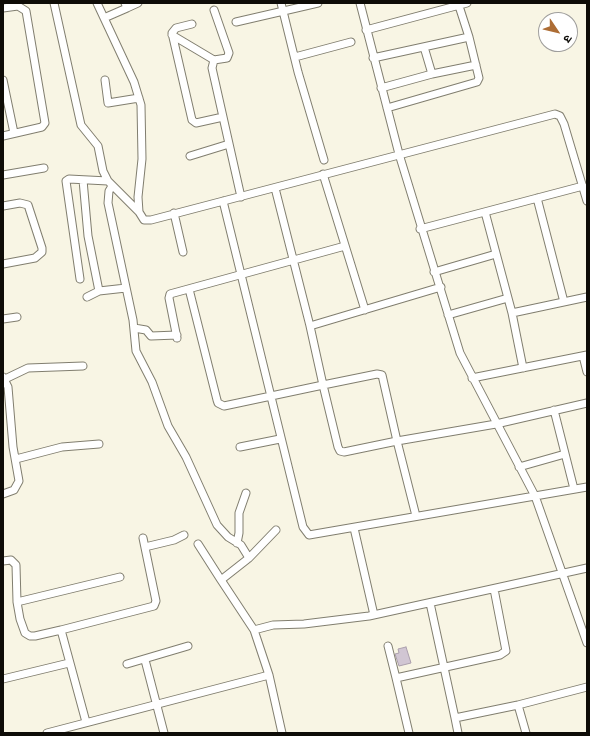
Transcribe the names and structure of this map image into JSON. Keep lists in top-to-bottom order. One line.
{"north":"bottom right"}
